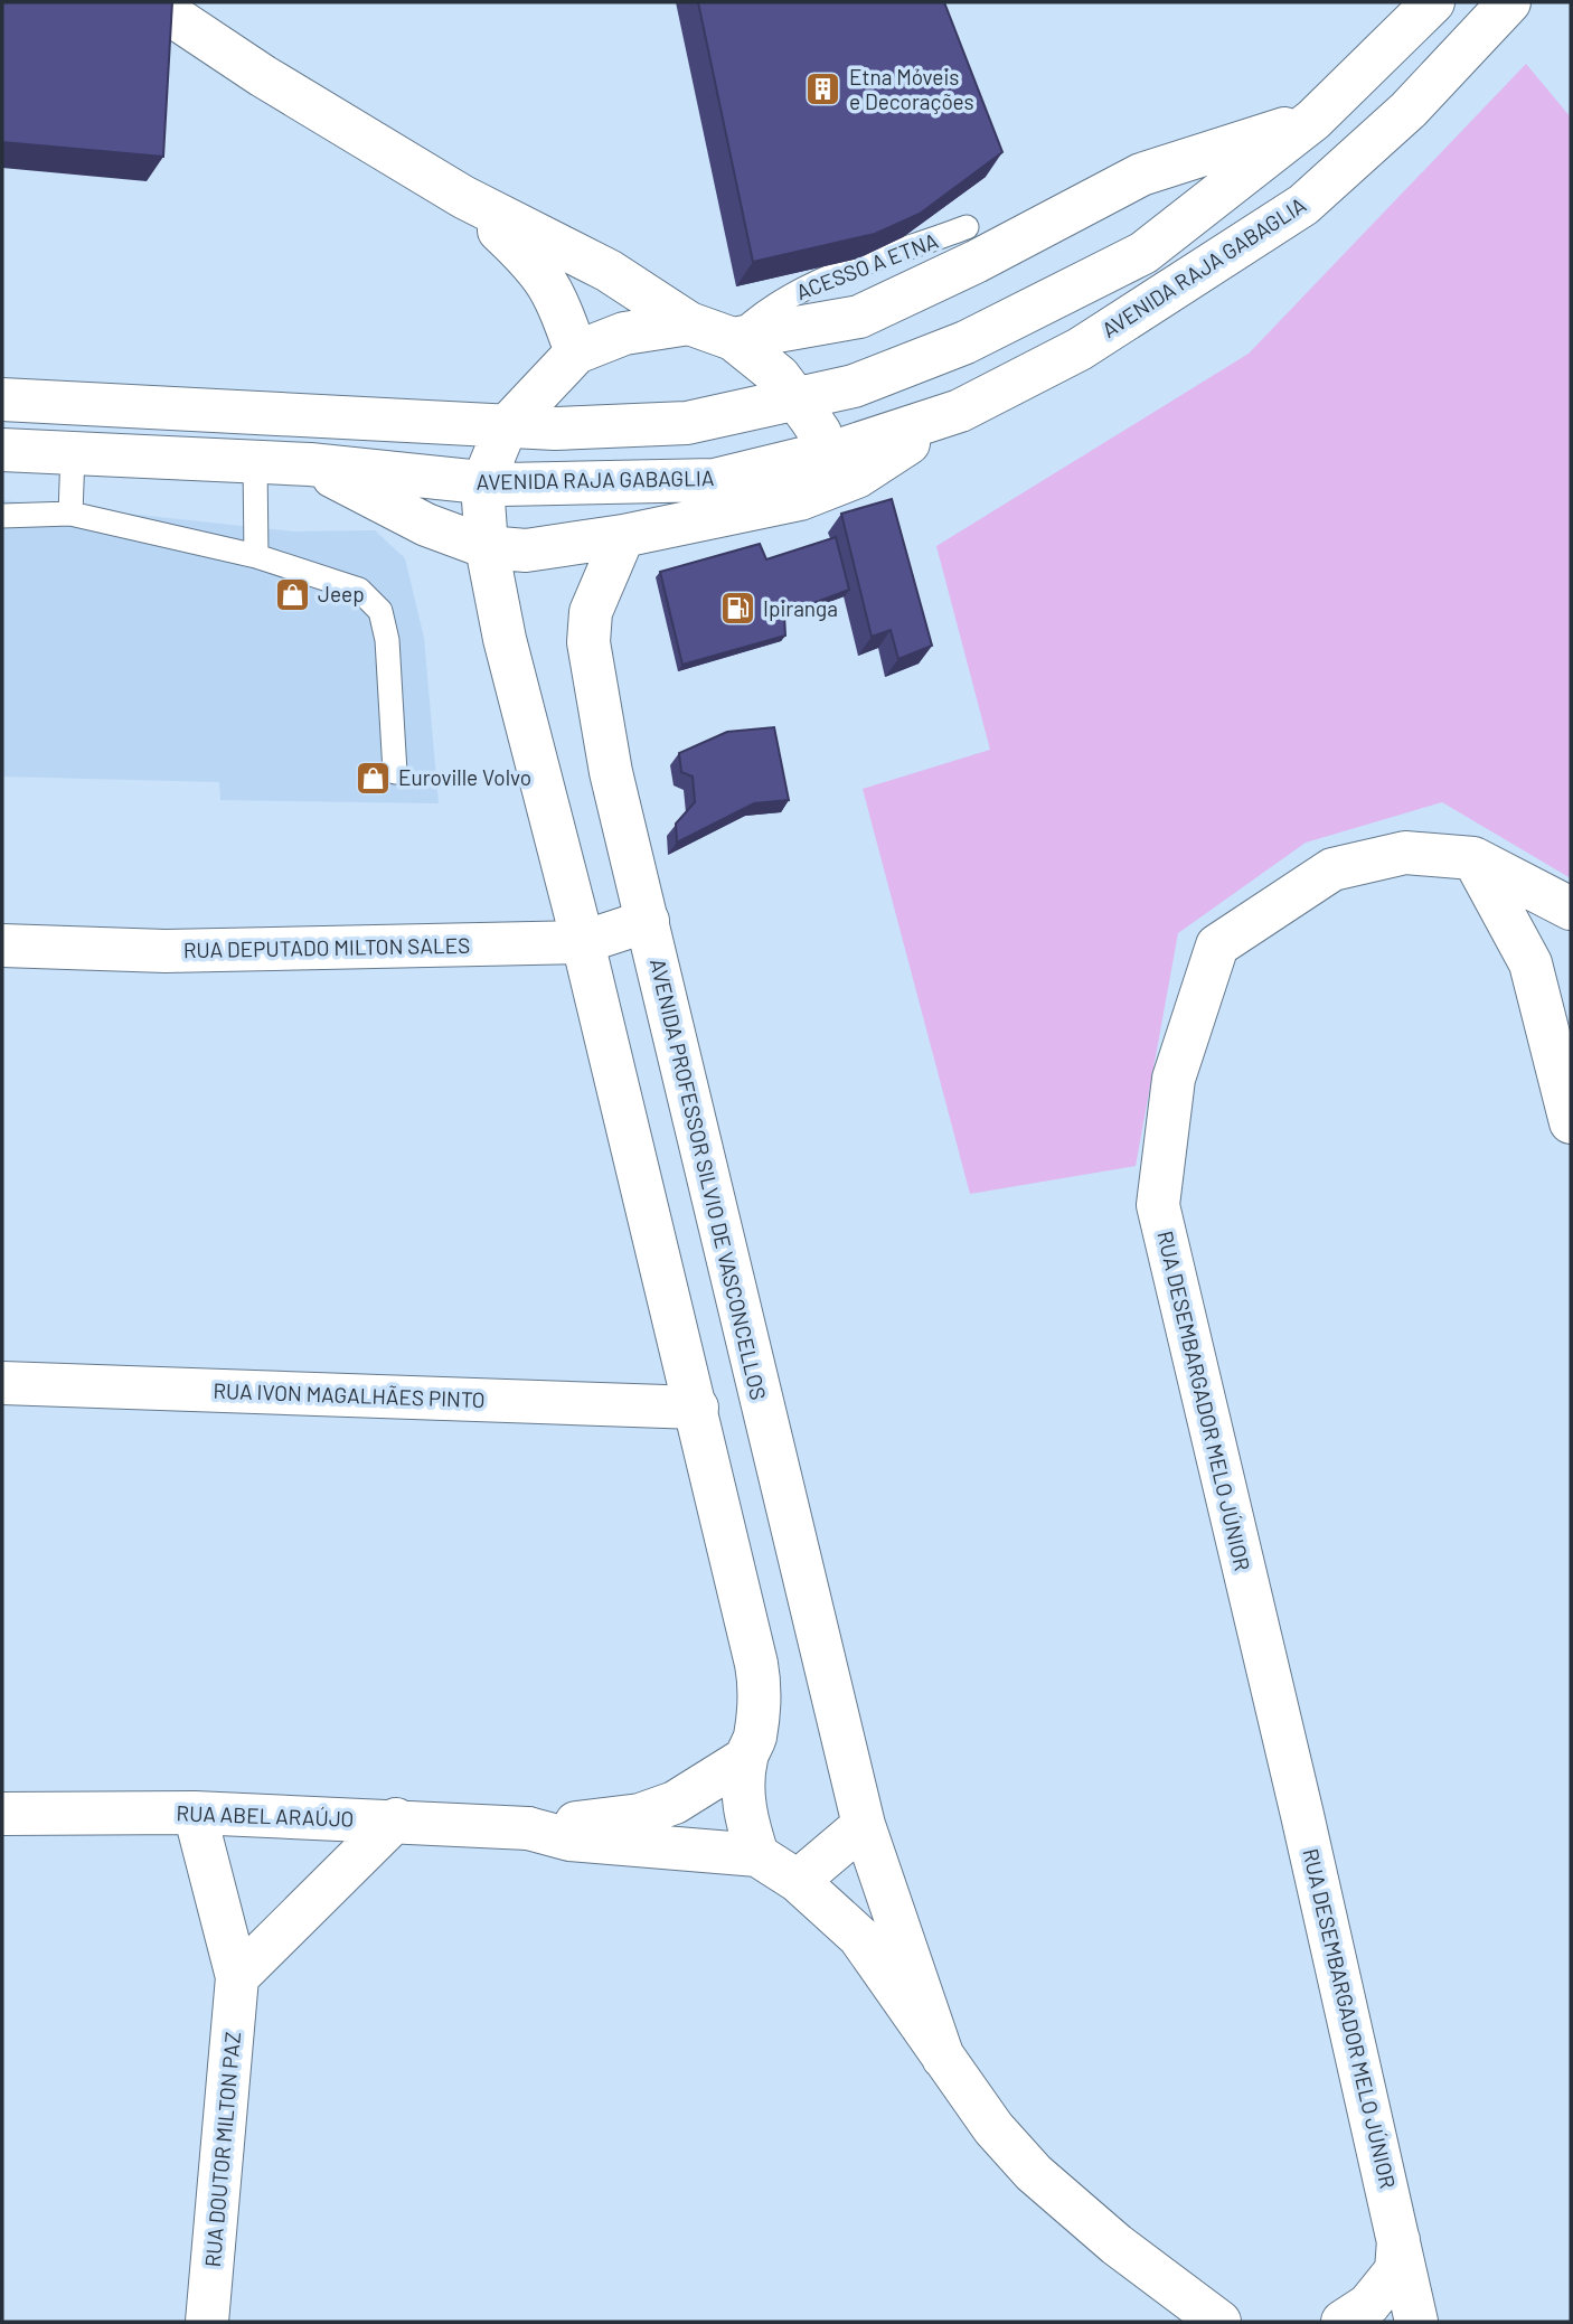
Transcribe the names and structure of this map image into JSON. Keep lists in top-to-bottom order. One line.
{"streets":{"street":["AVENIDA RAJA GABAGLIA","RUA DEPUTADO MILTON SALES","AVENIDA PROFESSOR SILVIO DE VASCONCELLOS","RUA IVON MAGALHÃES PINTO","RUA DESEMBARGADOR MELO JÚNIOR","RUA ABEL ARAÚJO","RUA DOUTOR MILTON PAZ"]},"crossings":[["RUA DEPUTADO MILTON SALES","AVENIDA PROFESSOR SILVIO DE VASCONCELLOS"],["RUA ABEL ARAÚJO","RUA DOUTOR MILTON PAZ"]],"places":{"building":["Etna Móveis e Decorações"],"shop":["Jeep","Euroville Volvo"],"fuel station":["Ipiranga"]}}
